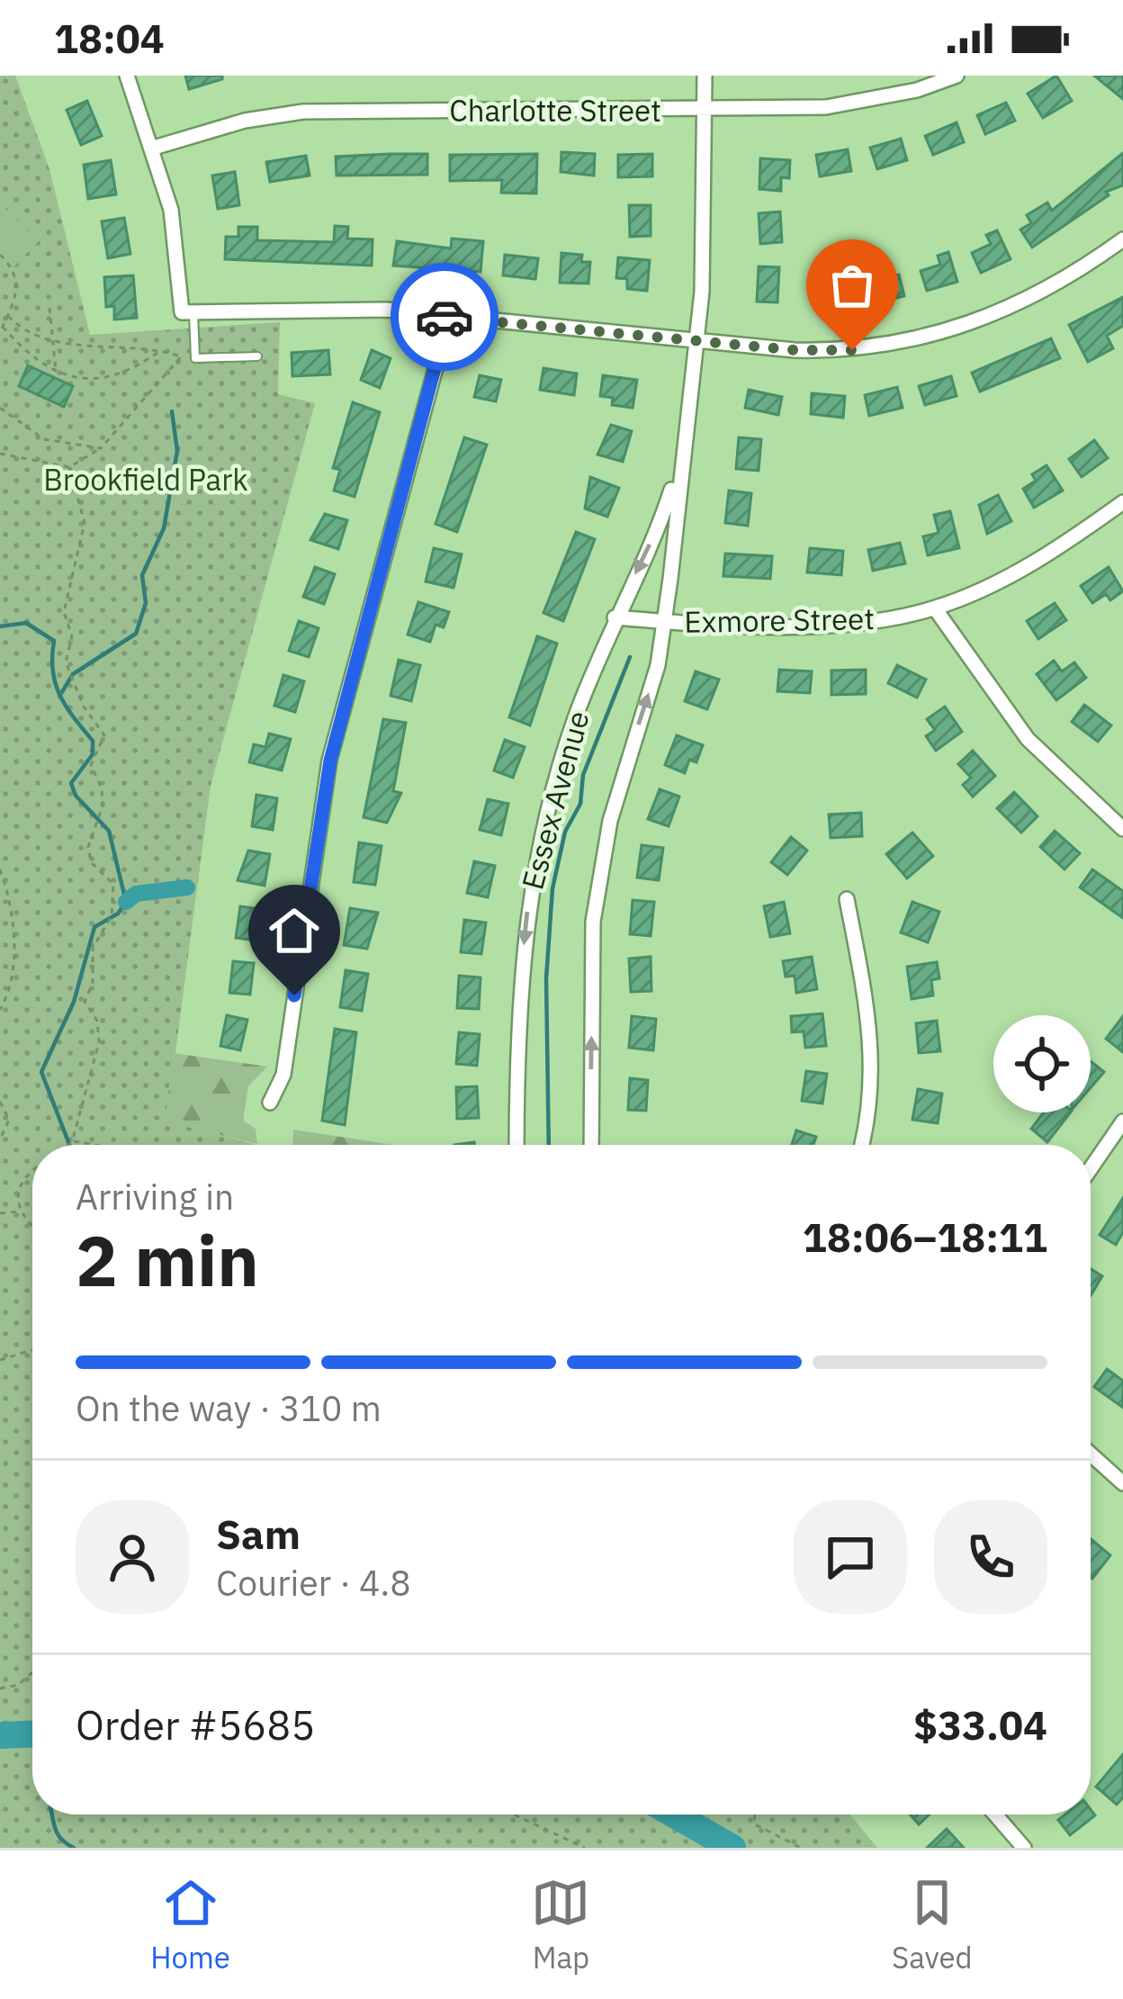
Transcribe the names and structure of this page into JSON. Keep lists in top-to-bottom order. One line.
{"streets":{"street":["Charlotte Street","Exmore Street","Essex Avenue"]},"crossings":[["Charlotte Street","Essex Avenue"],["Exmore Street","Essex Avenue"]],"parks":["Brookfield Park"],"page":{"status":"18:04","heading":["2 min","Arriving in","18:06–18:11"],"panel":["Sam","Courier · 4.8","Order #5685","$33.04"],"bar":"On the way · 310 m","tabs":["Home","Map","Saved"]}}
